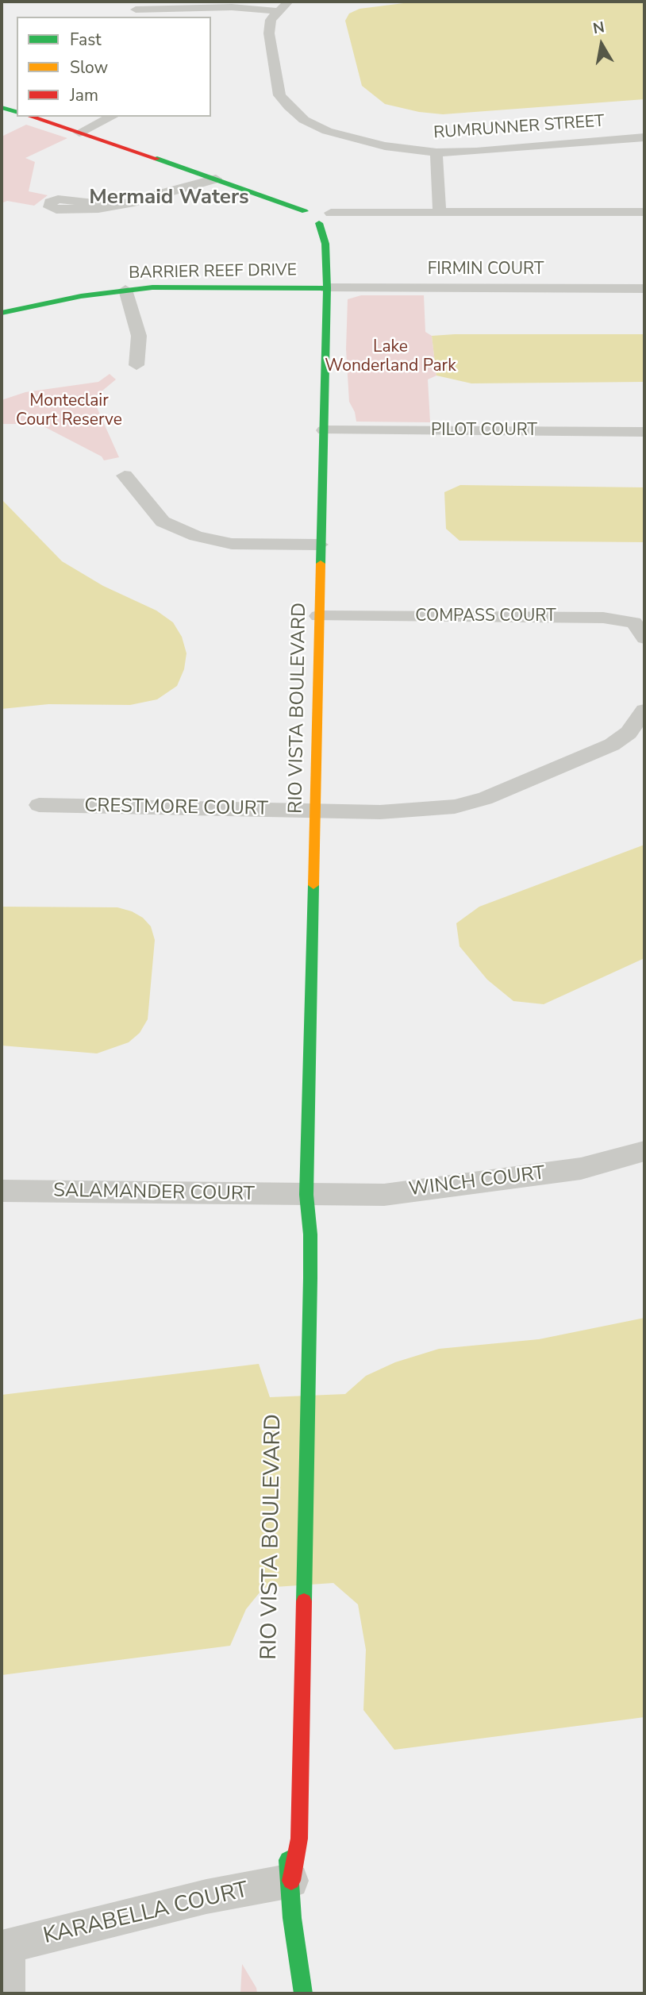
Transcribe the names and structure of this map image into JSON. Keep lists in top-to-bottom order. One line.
{"streets":{"street":["RUMRUNNER STREET","FIRMIN COURT","BARRIER REEF DRIVE","PILOT COURT","COMPASS COURT","RIO VISTA BOULEVARD","CRESTMORE COURT","WINCH COURT","SALAMANDER COURT","KARABELLA COURT"]},"crossings":[["FIRMIN COURT","BARRIER REEF DRIVE"],["FIRMIN COURT","RIO VISTA BOULEVARD"],["BARRIER REEF DRIVE","RIO VISTA BOULEVARD"],["PILOT COURT","RIO VISTA BOULEVARD"],["COMPASS COURT","RIO VISTA BOULEVARD"],["RIO VISTA BOULEVARD","CRESTMORE COURT"],["RIO VISTA BOULEVARD","WINCH COURT"],["RIO VISTA BOULEVARD","SALAMANDER COURT"],["RIO VISTA BOULEVARD","KARABELLA COURT"],["WINCH COURT","SALAMANDER COURT"]],"districts":["Mermaid Waters"],"parks":["Lake Wonderland Park","Monteclair Court Reserve"],"legend":["Fast","Slow","Jam"],"north":"top"}
